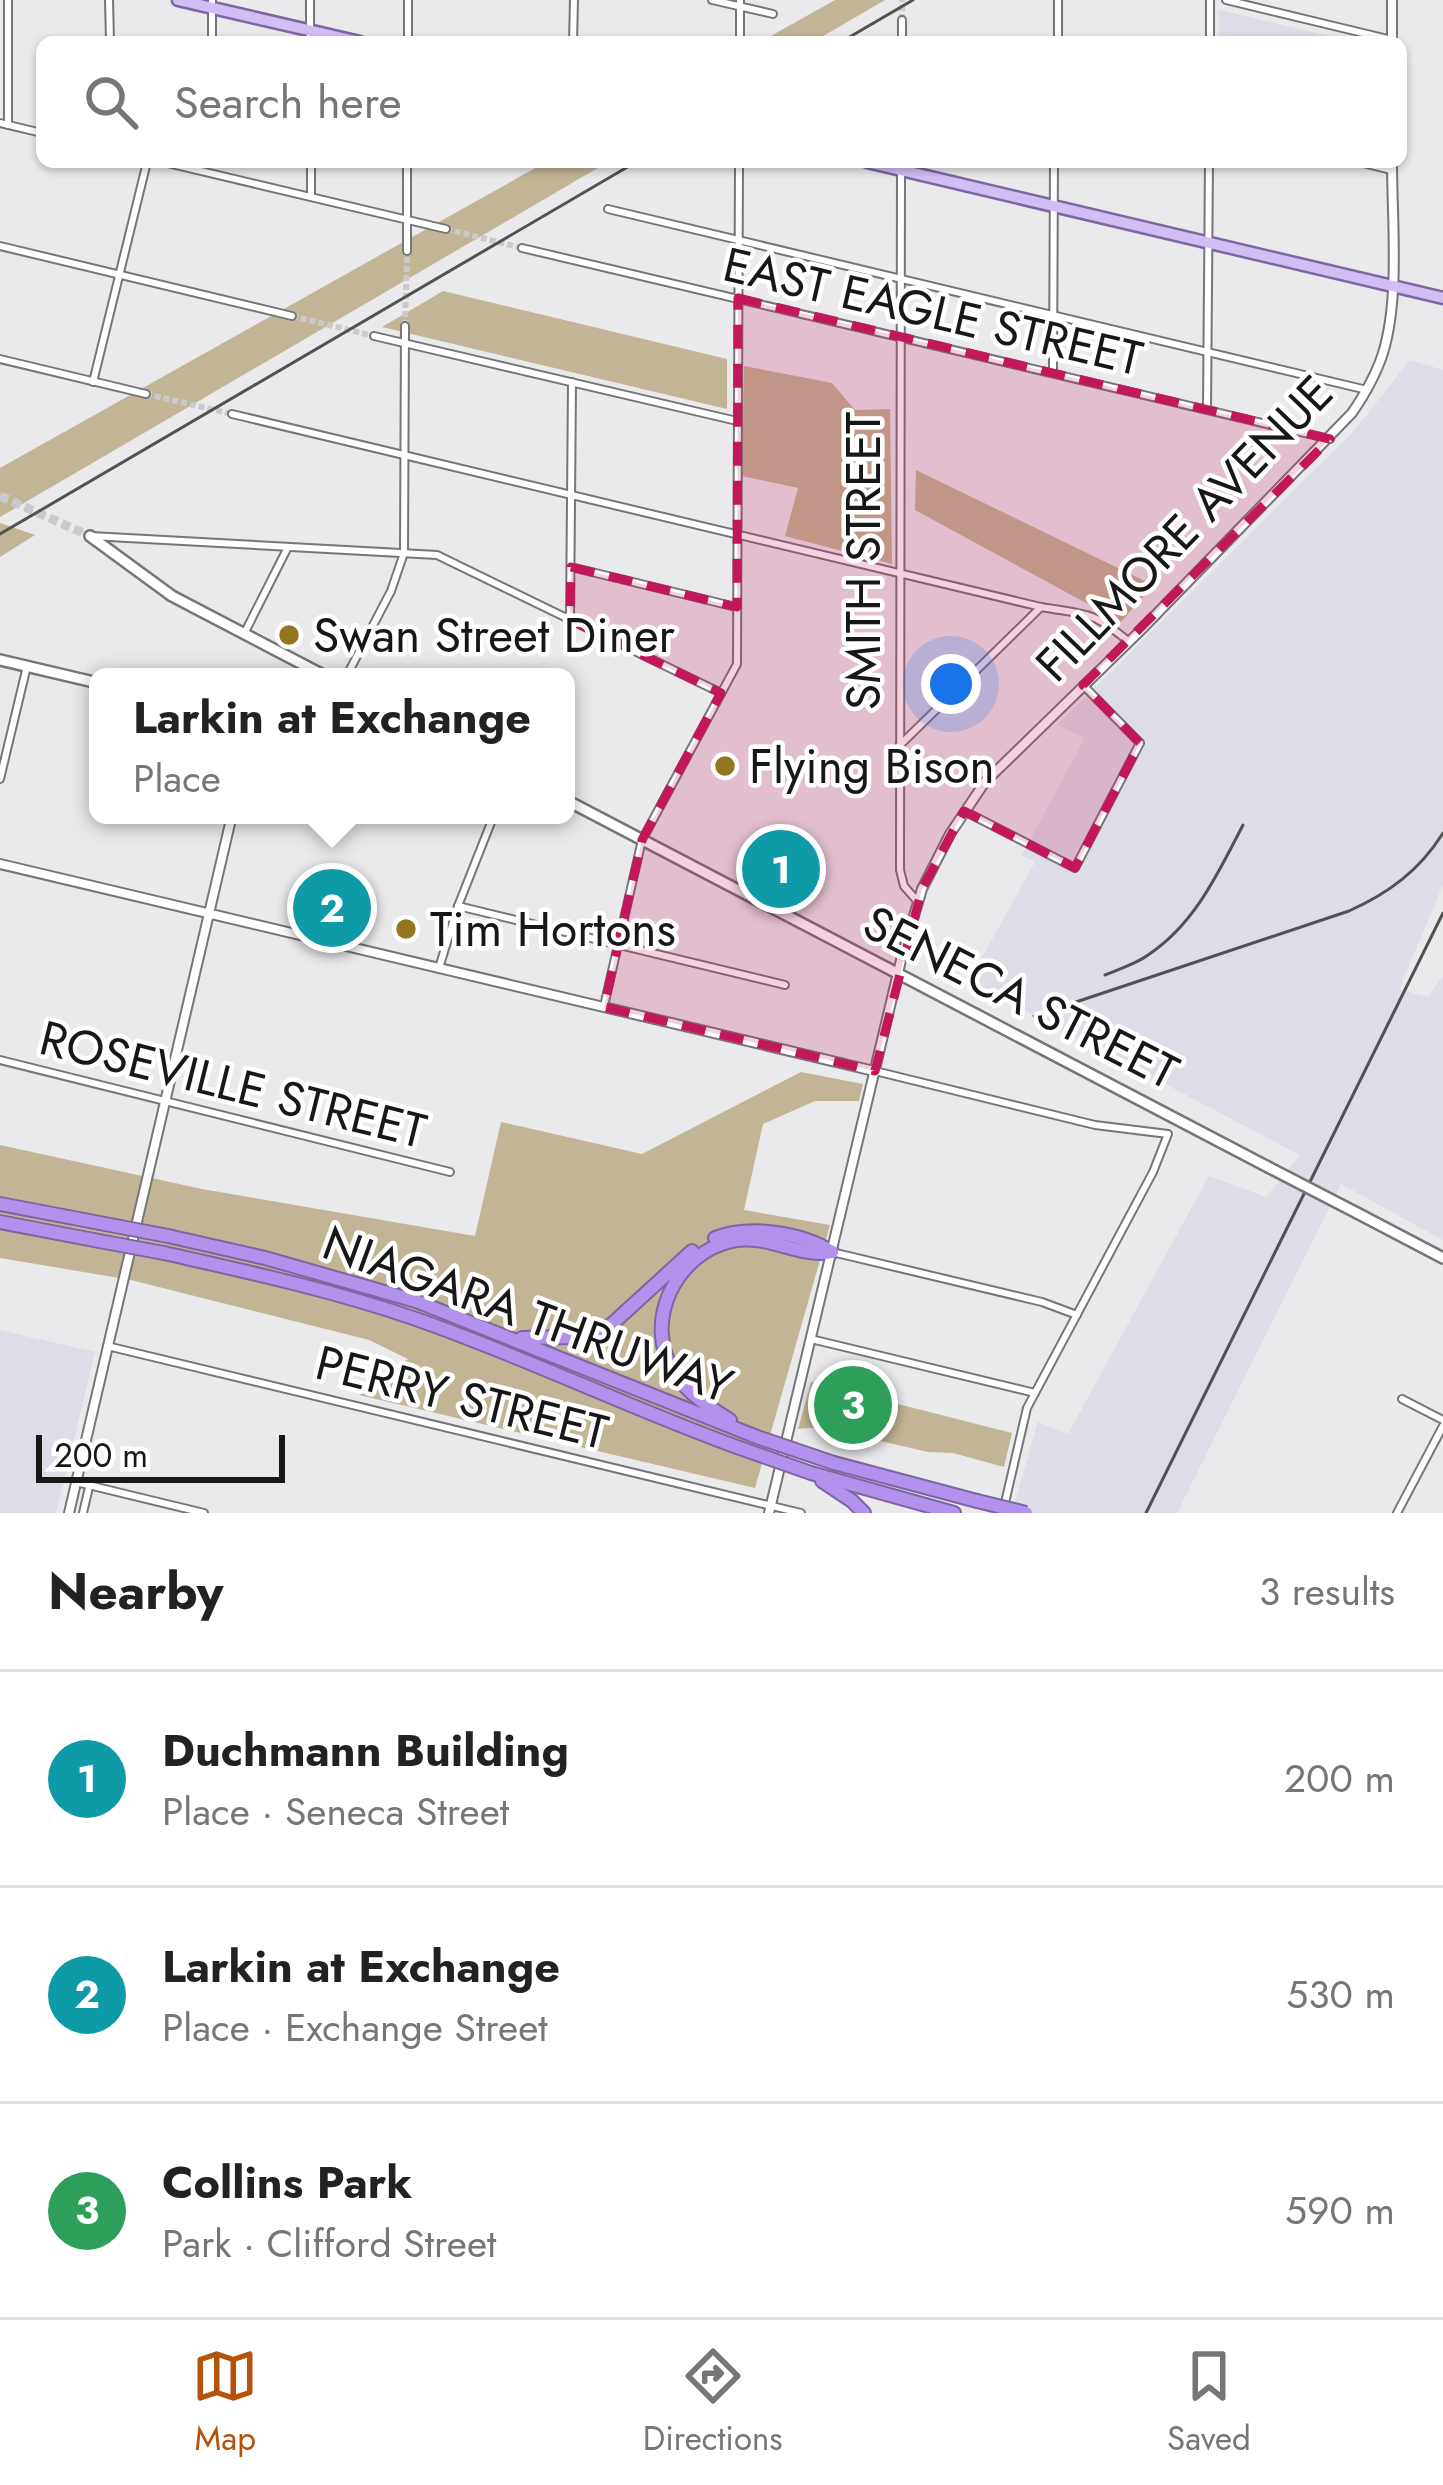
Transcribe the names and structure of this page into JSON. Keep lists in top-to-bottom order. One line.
{"streets":{"highway":["NIAGARA THRUWAY"],"main road":["SENECA STREET"],"street":["EAST EAGLE STREET","FILLMORE AVENUE","SMITH STREET","ROSEVILLE STREET","PERRY STREET"]},"crossings":[["EAST EAGLE STREET","FILLMORE AVENUE"],["EAST EAGLE STREET","SMITH STREET"],["FILLMORE AVENUE","SMITH STREET"]],"places":["Swan Street Diner","Flying Bison","Tim Hortons"],"scale_bar":"200 m","page":{"search":"Search here","popup":["Larkin at Exchange","Place"],"pins":["1","2","3"],"scale":"200 m","heading":["Nearby","3 results"],"list":[{"mark":"1","name":"Duchmann Building","note":"Place · Seneca Street","value":"200 m"},{"mark":"2","name":"Larkin at Exchange","note":"Place · Exchange Street","value":"530 m"},{"mark":"3","name":"Collins Park","note":"Park · Clifford Street","value":"590 m"}],"nav":["Map","Directions","Saved"]}}
